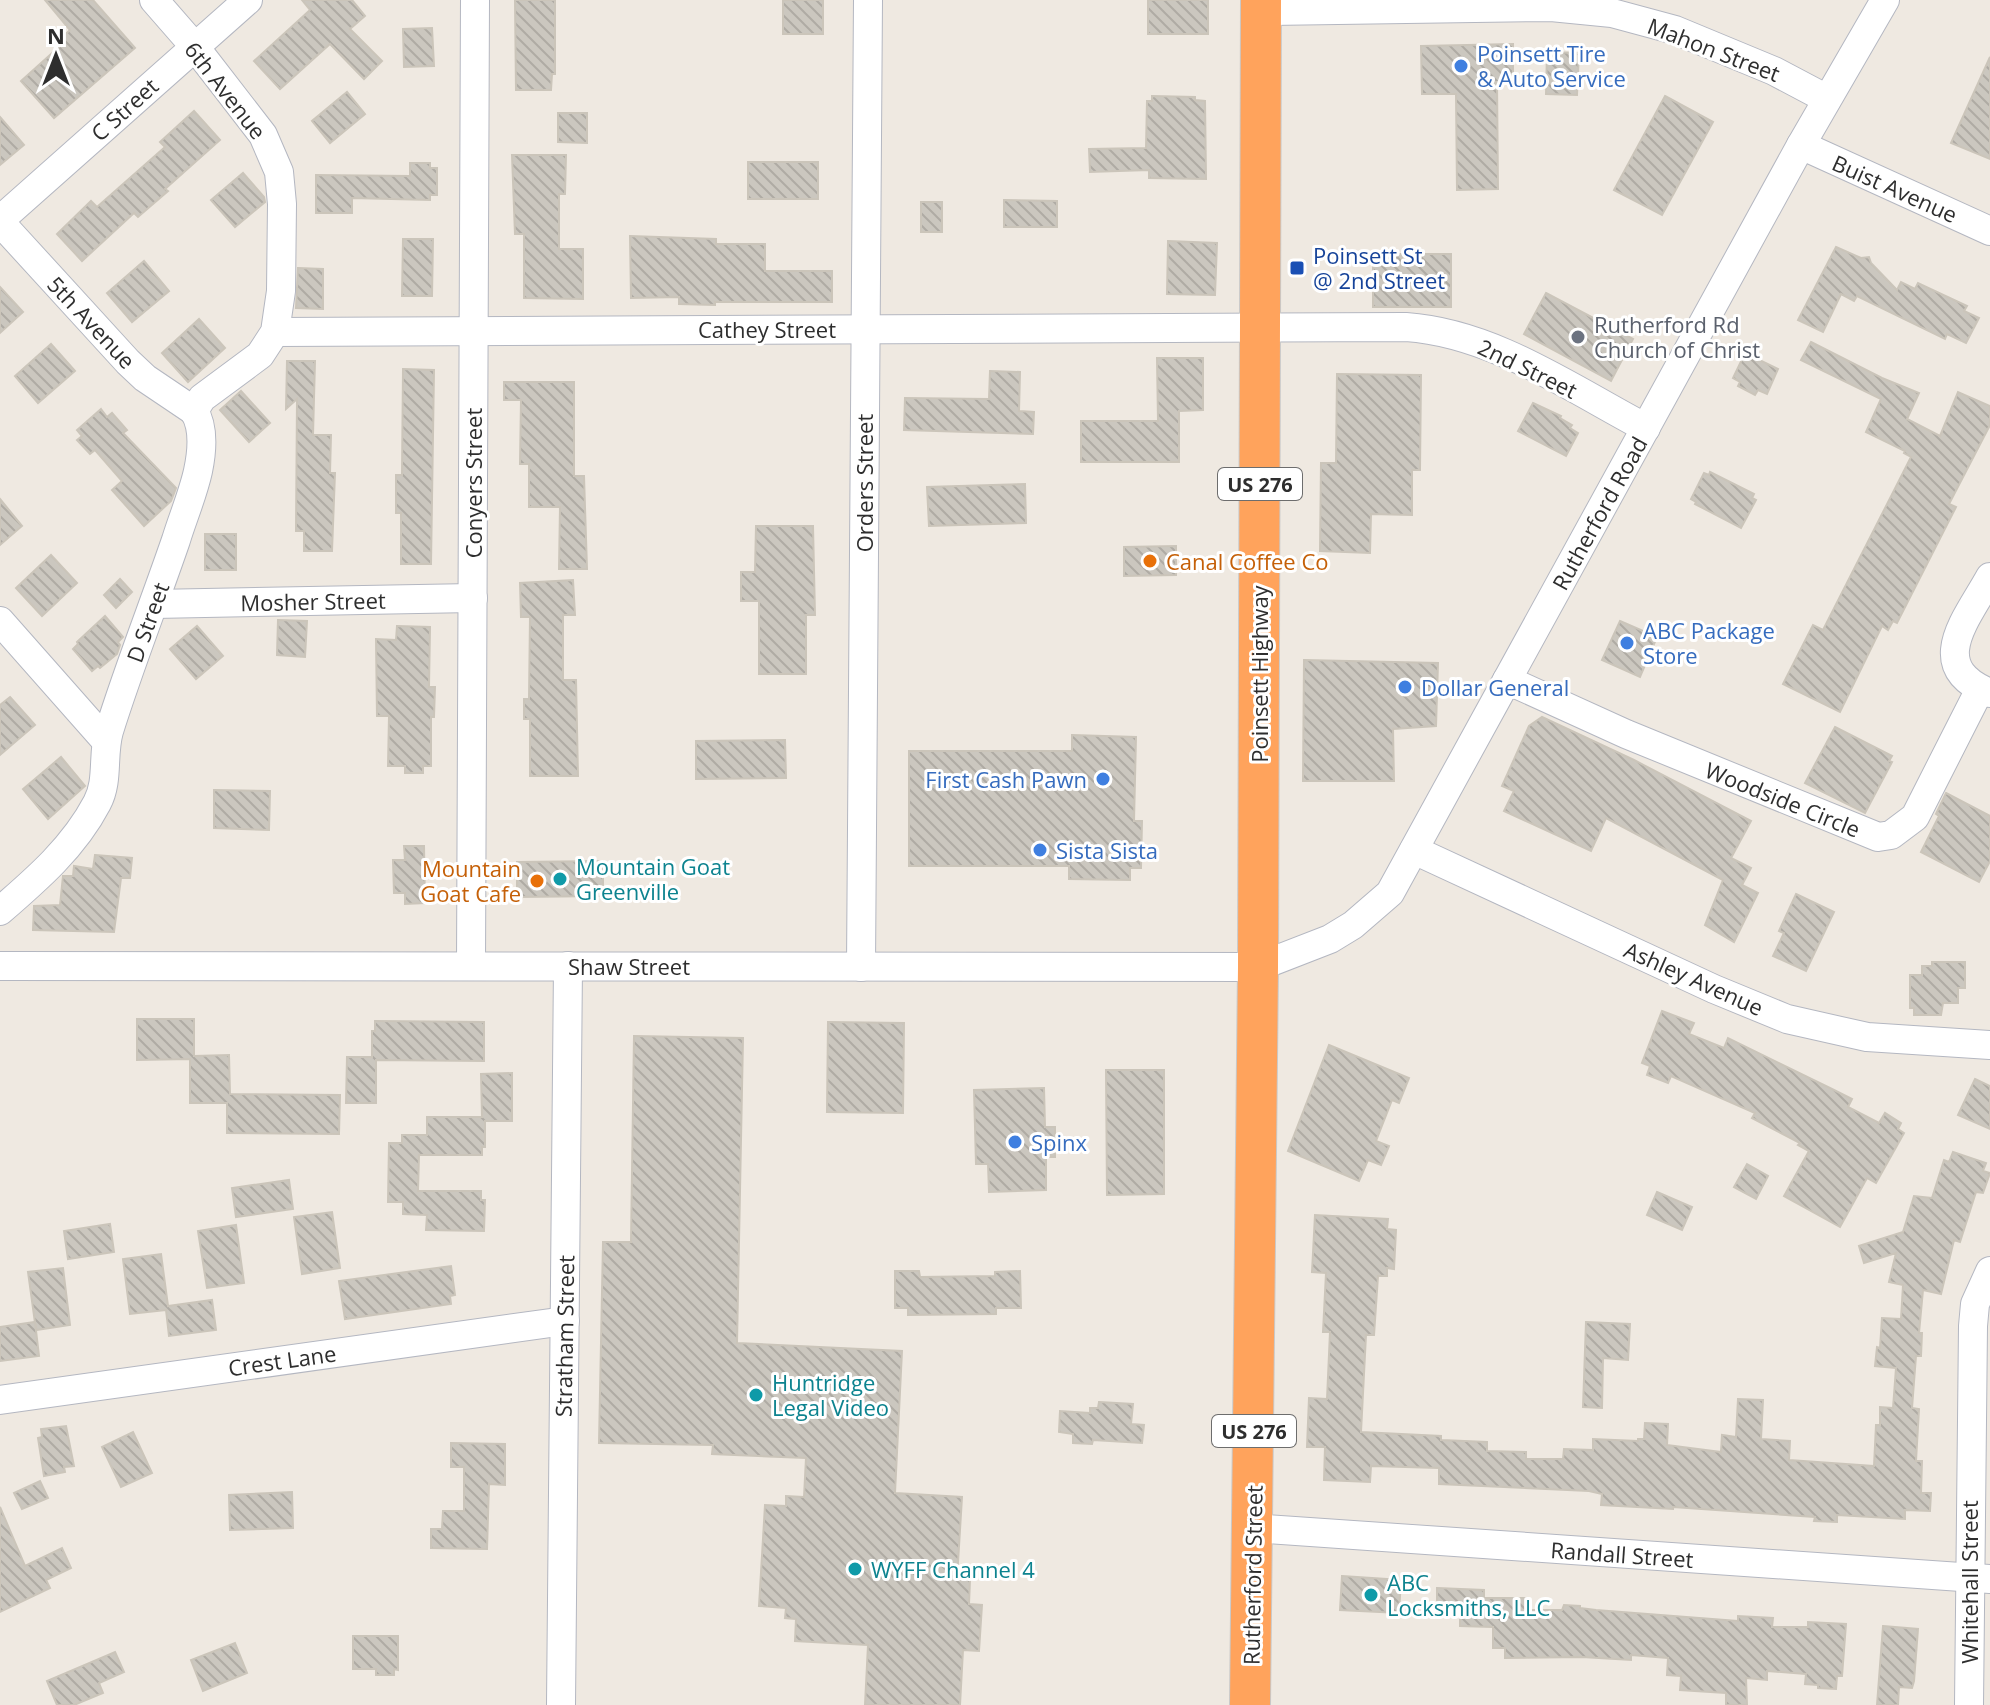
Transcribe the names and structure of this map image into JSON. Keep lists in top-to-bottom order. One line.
{"streets":{"highway":["US 276","Poinsett Highway","Rutherford Street"],"street":["Mahon Street","6th Avenue","C Street","Buist Avenue","5th Avenue","Cathey Street","2nd Street","Conyers Street","Orders Street","Rutherford Road","Mosher Street","D Street","Woodside Circle","Shaw Street","Ashley Avenue","Stratham Street","Crest Lane","Randall Street","Whitehall Street"]},"crossings":[["Mahon Street","Rutherford Road"],["Mahon Street","Poinsett Highway"],["6th Avenue","C Street"],["6th Avenue","Cathey Street"],["C Street","5th Avenue"],["Buist Avenue","Rutherford Road"],["5th Avenue","D Street"],["Cathey Street","2nd Street"],["Cathey Street","Conyers Street"],["Cathey Street","Orders Street"],["Cathey Street","Poinsett Highway"],["2nd Street","Rutherford Road"],["2nd Street","Poinsett Highway"],["Conyers Street","Mosher Street"],["Conyers Street","Shaw Street"],["Orders Street","Shaw Street"],["Rutherford Road","Poinsett Highway"],["Rutherford Road","Woodside Circle"],["Rutherford Road","Shaw Street"],["Rutherford Road","Ashley Avenue"],["Mosher Street","D Street"],["Poinsett Highway","Shaw Street"],["Poinsett Highway","Rutherford Street"],["Shaw Street","Stratham Street"],["Stratham Street","Crest Lane"],["Randall Street","Rutherford Street"],["Randall Street","Whitehall Street"]],"places":{"other":["Poinsett Tire & Auto Service","Rutherford Rd Church of Christ","Canal Coffee Co","ABC Package Store","Dollar General","First Cash Pawn","Sista Sista","Mountain Goat Greenville","Mountain Goat Cafe","Spinx","Huntridge Legal Video","WYFF Channel 4","ABC Locksmiths, LLC"],"transit":["Poinsett St @ 2nd Street"]},"north":"top"}
